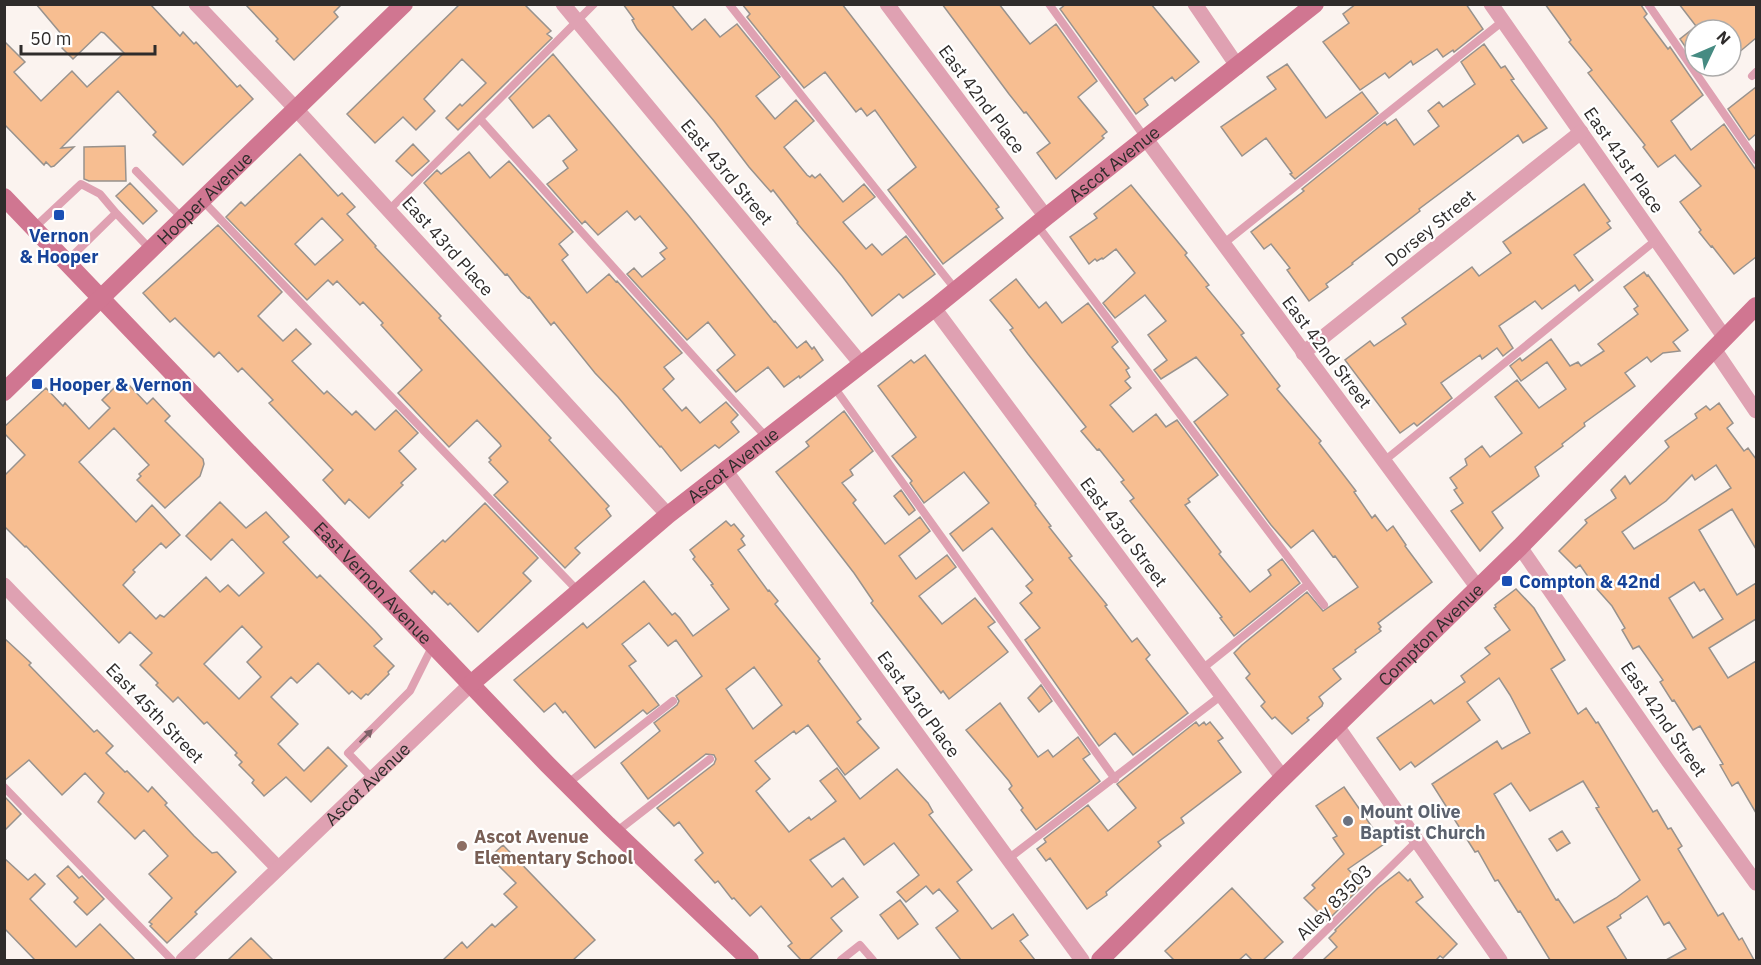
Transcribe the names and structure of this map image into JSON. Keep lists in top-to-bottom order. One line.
{"streets":{"street":["East 42nd Place","East 41st Place","Ascot Avenue","East 43rd Street","Hooper Avenue","Dorsey Street","East 43rd Place","East 42nd Street","East Vernon Avenue","Compton Avenue","East 45th Street"],"lane":["Alley 83503"]},"crossings":[["East 42nd Place","Ascot Avenue"],["East 41st Place","Dorsey Street"],["East 41st Place","Compton Avenue"],["Ascot Avenue","East 43rd Street"],["Ascot Avenue","East 43rd Place"],["Ascot Avenue","East 42nd Street"],["Ascot Avenue","East Vernon Avenue"],["Ascot Avenue","East 45th Street"],["East 43rd Street","Compton Avenue"],["Hooper Avenue","East 43rd Place"],["Hooper Avenue","East Vernon Avenue"],["Dorsey Street","East 42nd Street"],["East 42nd Street","Compton Avenue"]],"places":{"transit":["Vernon & Hooper","Hooper & Vernon","Compton & 42nd"],"other":["Mount Olive Baptist Church","Ascot Avenue Elementary School"]},"scale_bar":"50 m","north":"top right"}
